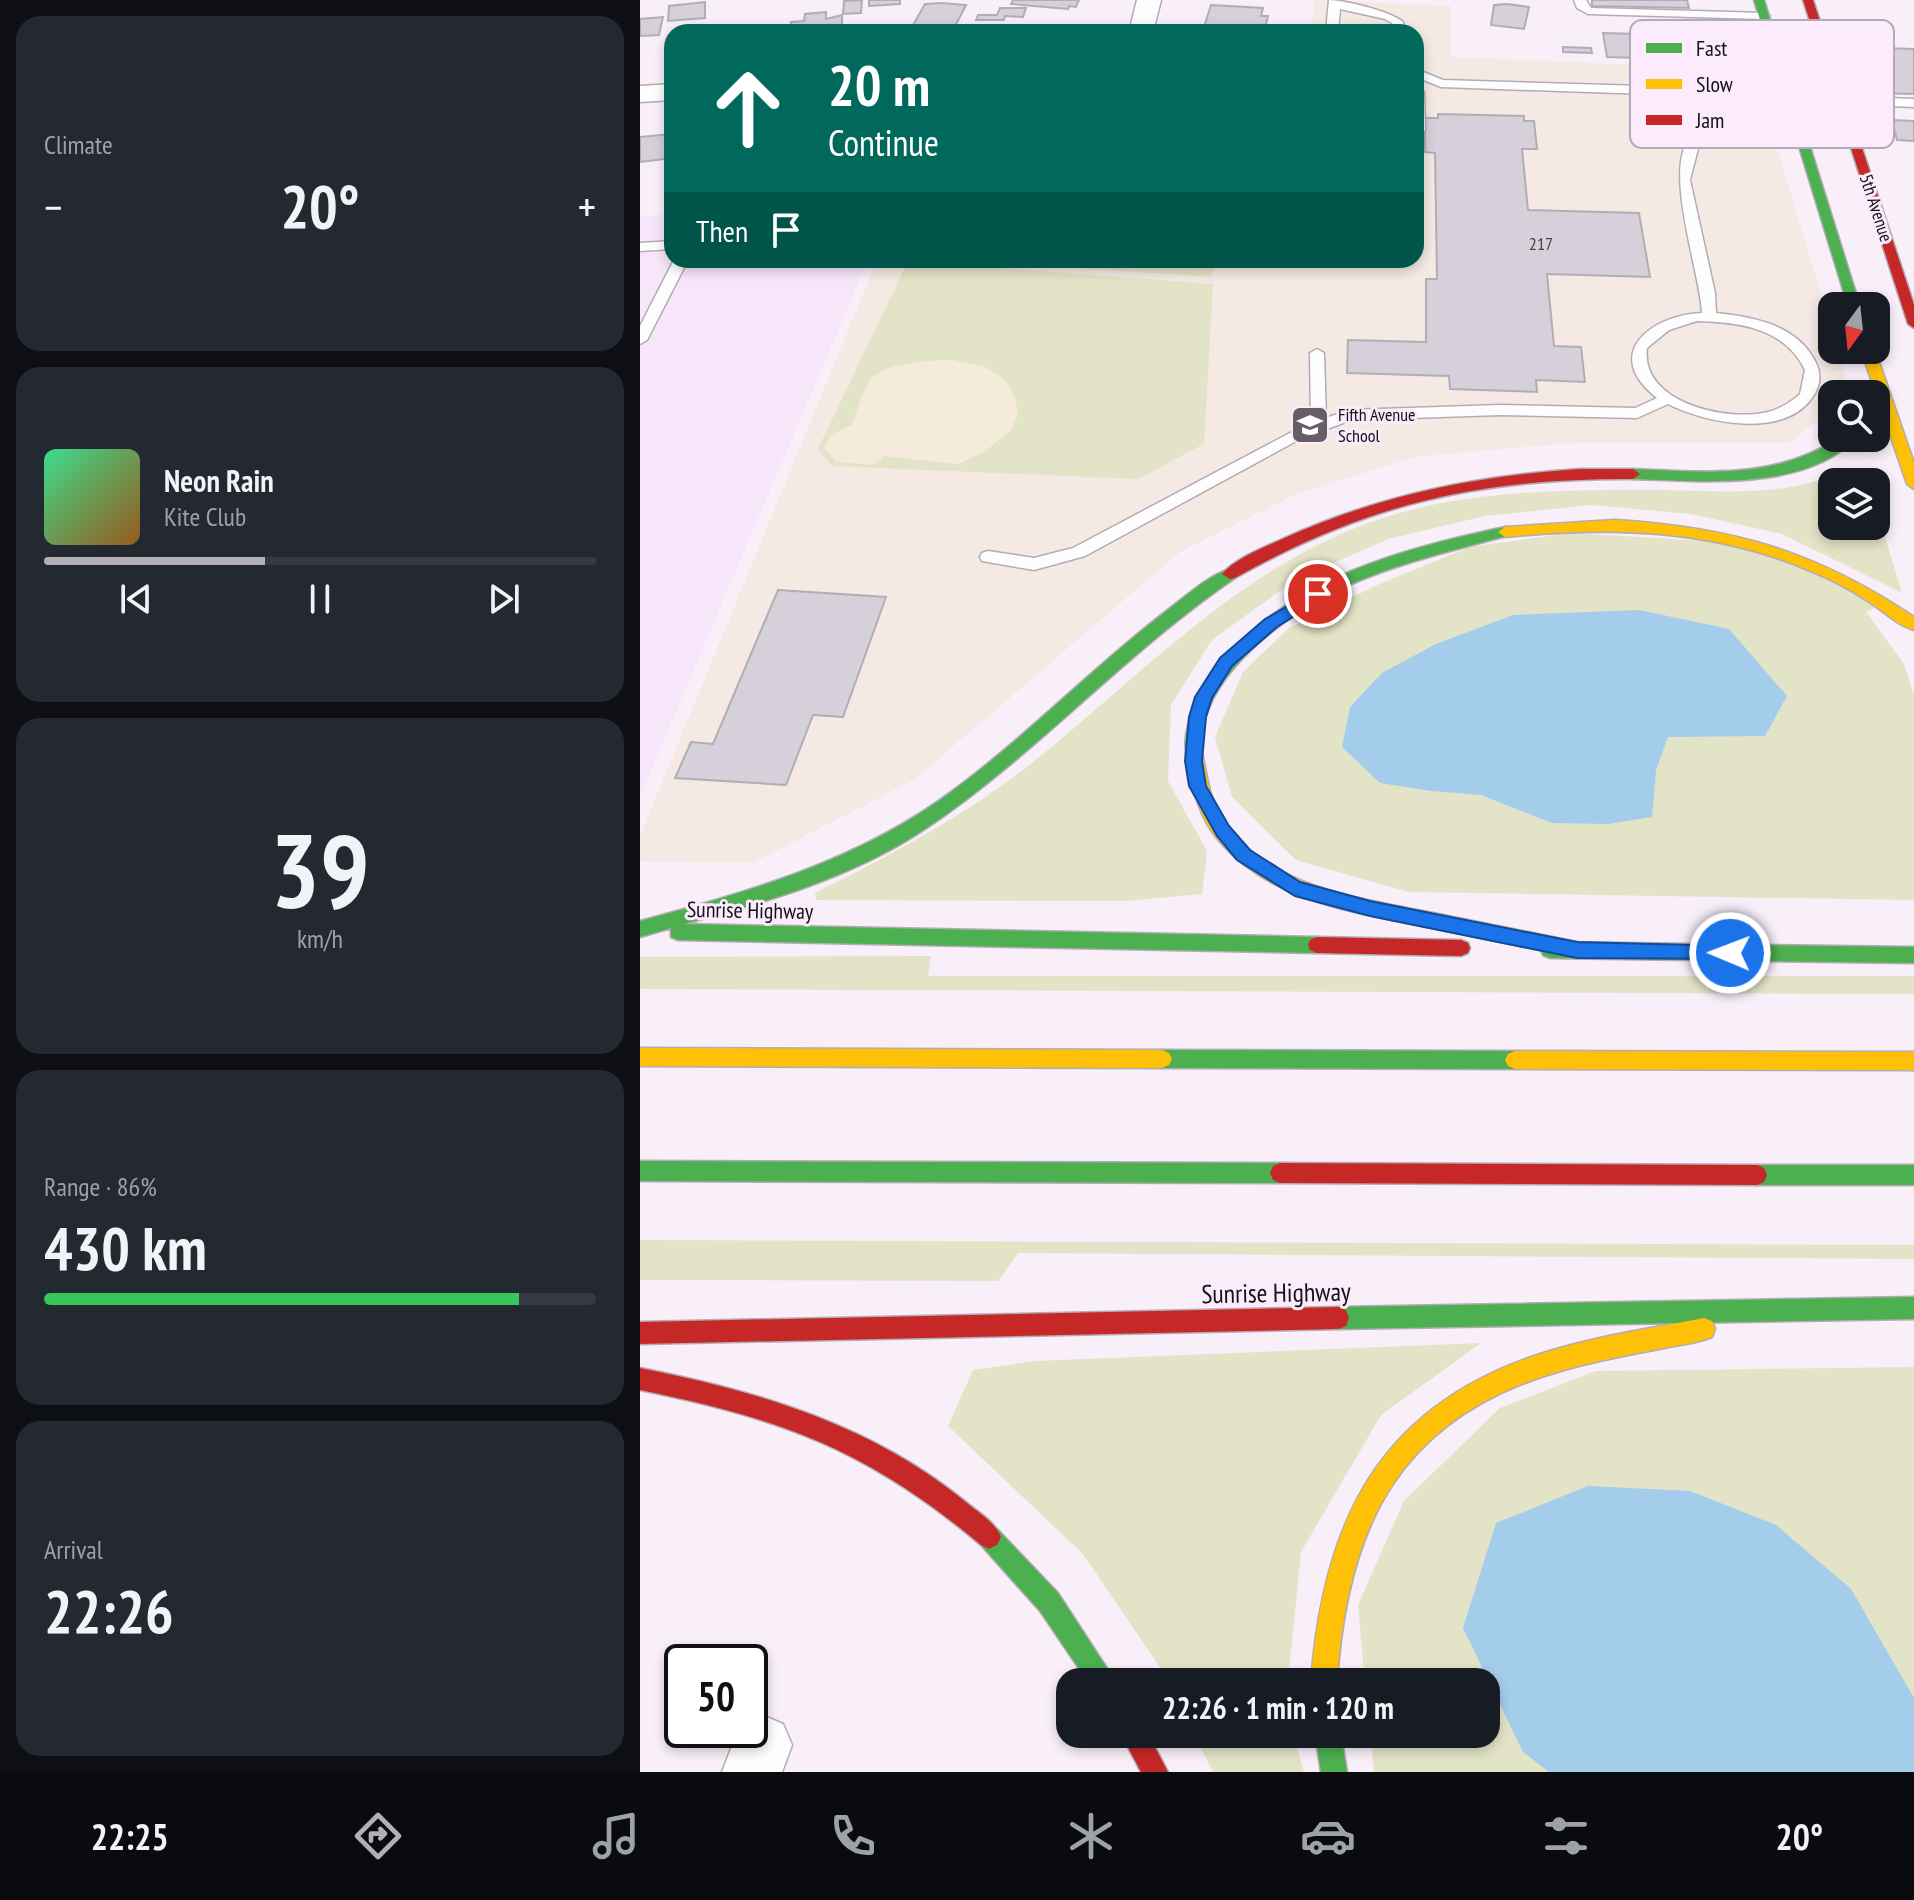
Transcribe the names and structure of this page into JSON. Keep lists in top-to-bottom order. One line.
{"streets":{"main road":["5th Avenue","Sunrise Highway"]},"places":{"school or university":["Fifth Avenue School"]},"house_numbers":["217"],"legend":["Fast","Slow","Jam"],"north":"bottom","page":{"tile":["Climate",["39","km/h"],["Range · 86%","430 km"],["Arrival","22:26"]],"turn":["20 m","Continue"],"heat":["−","20°","+"],"then":"Then","song":["Neon Rain","Kite Club"],"limit":"50","trip":"22:26 · 1 min · 120 m","tabs":["22:25","20°"]}}
